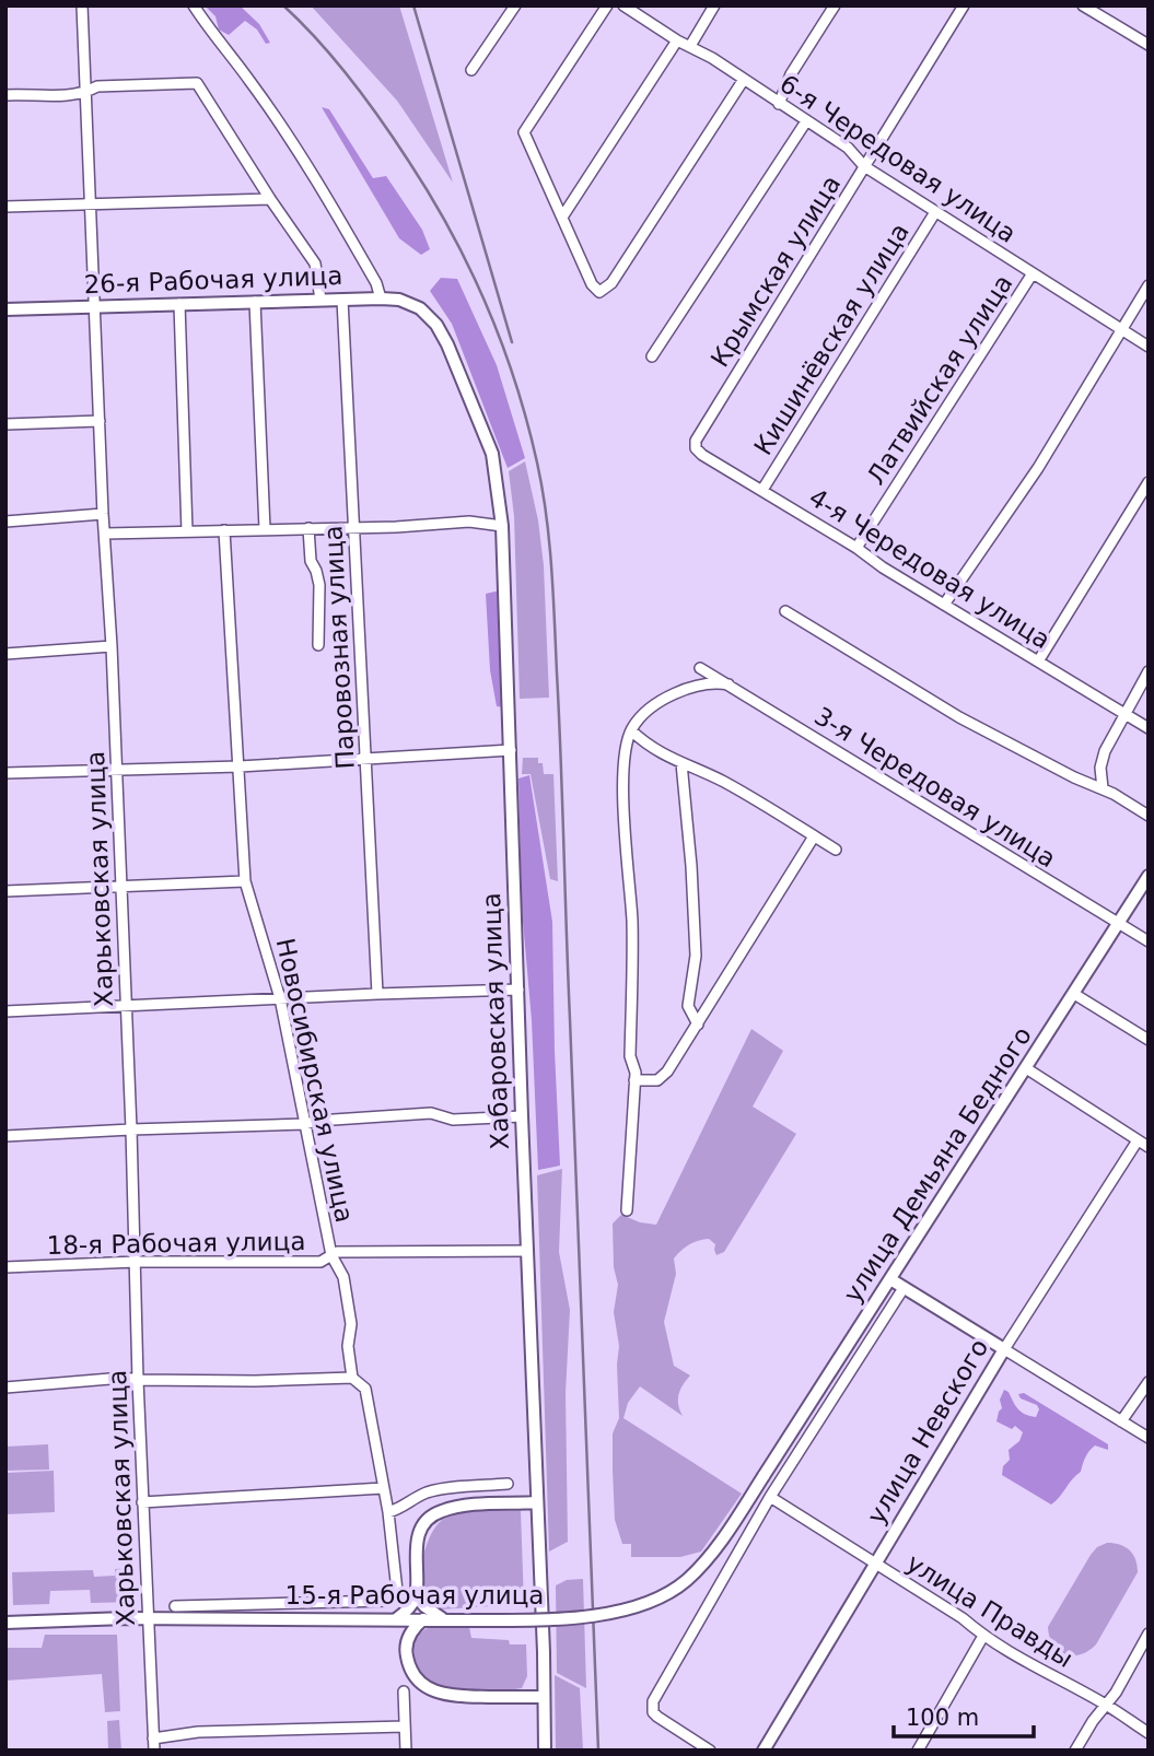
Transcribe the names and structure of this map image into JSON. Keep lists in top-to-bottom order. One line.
{"streets":{"main road":["26-я Рабочая улица","Хабаровская улица","улица Демьяна Бедного","улица Невского","15-я Рабочая улица"],"street":["6-я Чередовая улица","Крымская улица","Кишинёвская улица","Латвийская улица","4-я Чередовая улица","Паровозная улица","3-я Чередовая улица","Харьковская улица","Новосибирская улица","18-я Рабочая улица","улица Правды"]},"crossings":[["6-я Чередовая улица","Крымская улица"],["6-я Чередовая улица","Кишинёвская улица"],["6-я Чередовая улица","Латвийская улица"],["Крымская улица","4-я Чередовая улица"],["26-я Рабочая улица","Паровозная улица"],["26-я Рабочая улица","Харьковская улица"],["26-я Рабочая улица","Хабаровская улица"],["Кишинёвская улица","4-я Чередовая улица"],["Латвийская улица","4-я Чередовая улица"],["3-я Чередовая улица","улица Демьяна Бедного"],["Харьковская улица","18-я Рабочая улица"],["Харьковская улица","15-я Рабочая улица"],["Хабаровская улица","18-я Рабочая улица"],["Новосибирская улица","18-я Рабочая улица"],["улица Демьяна Бедного","15-я Рабочая улица"],["улица Демьяна Бедного","улица Правды"],["улица Невского","улица Правды"]],"scale_bar":"100 m"}
